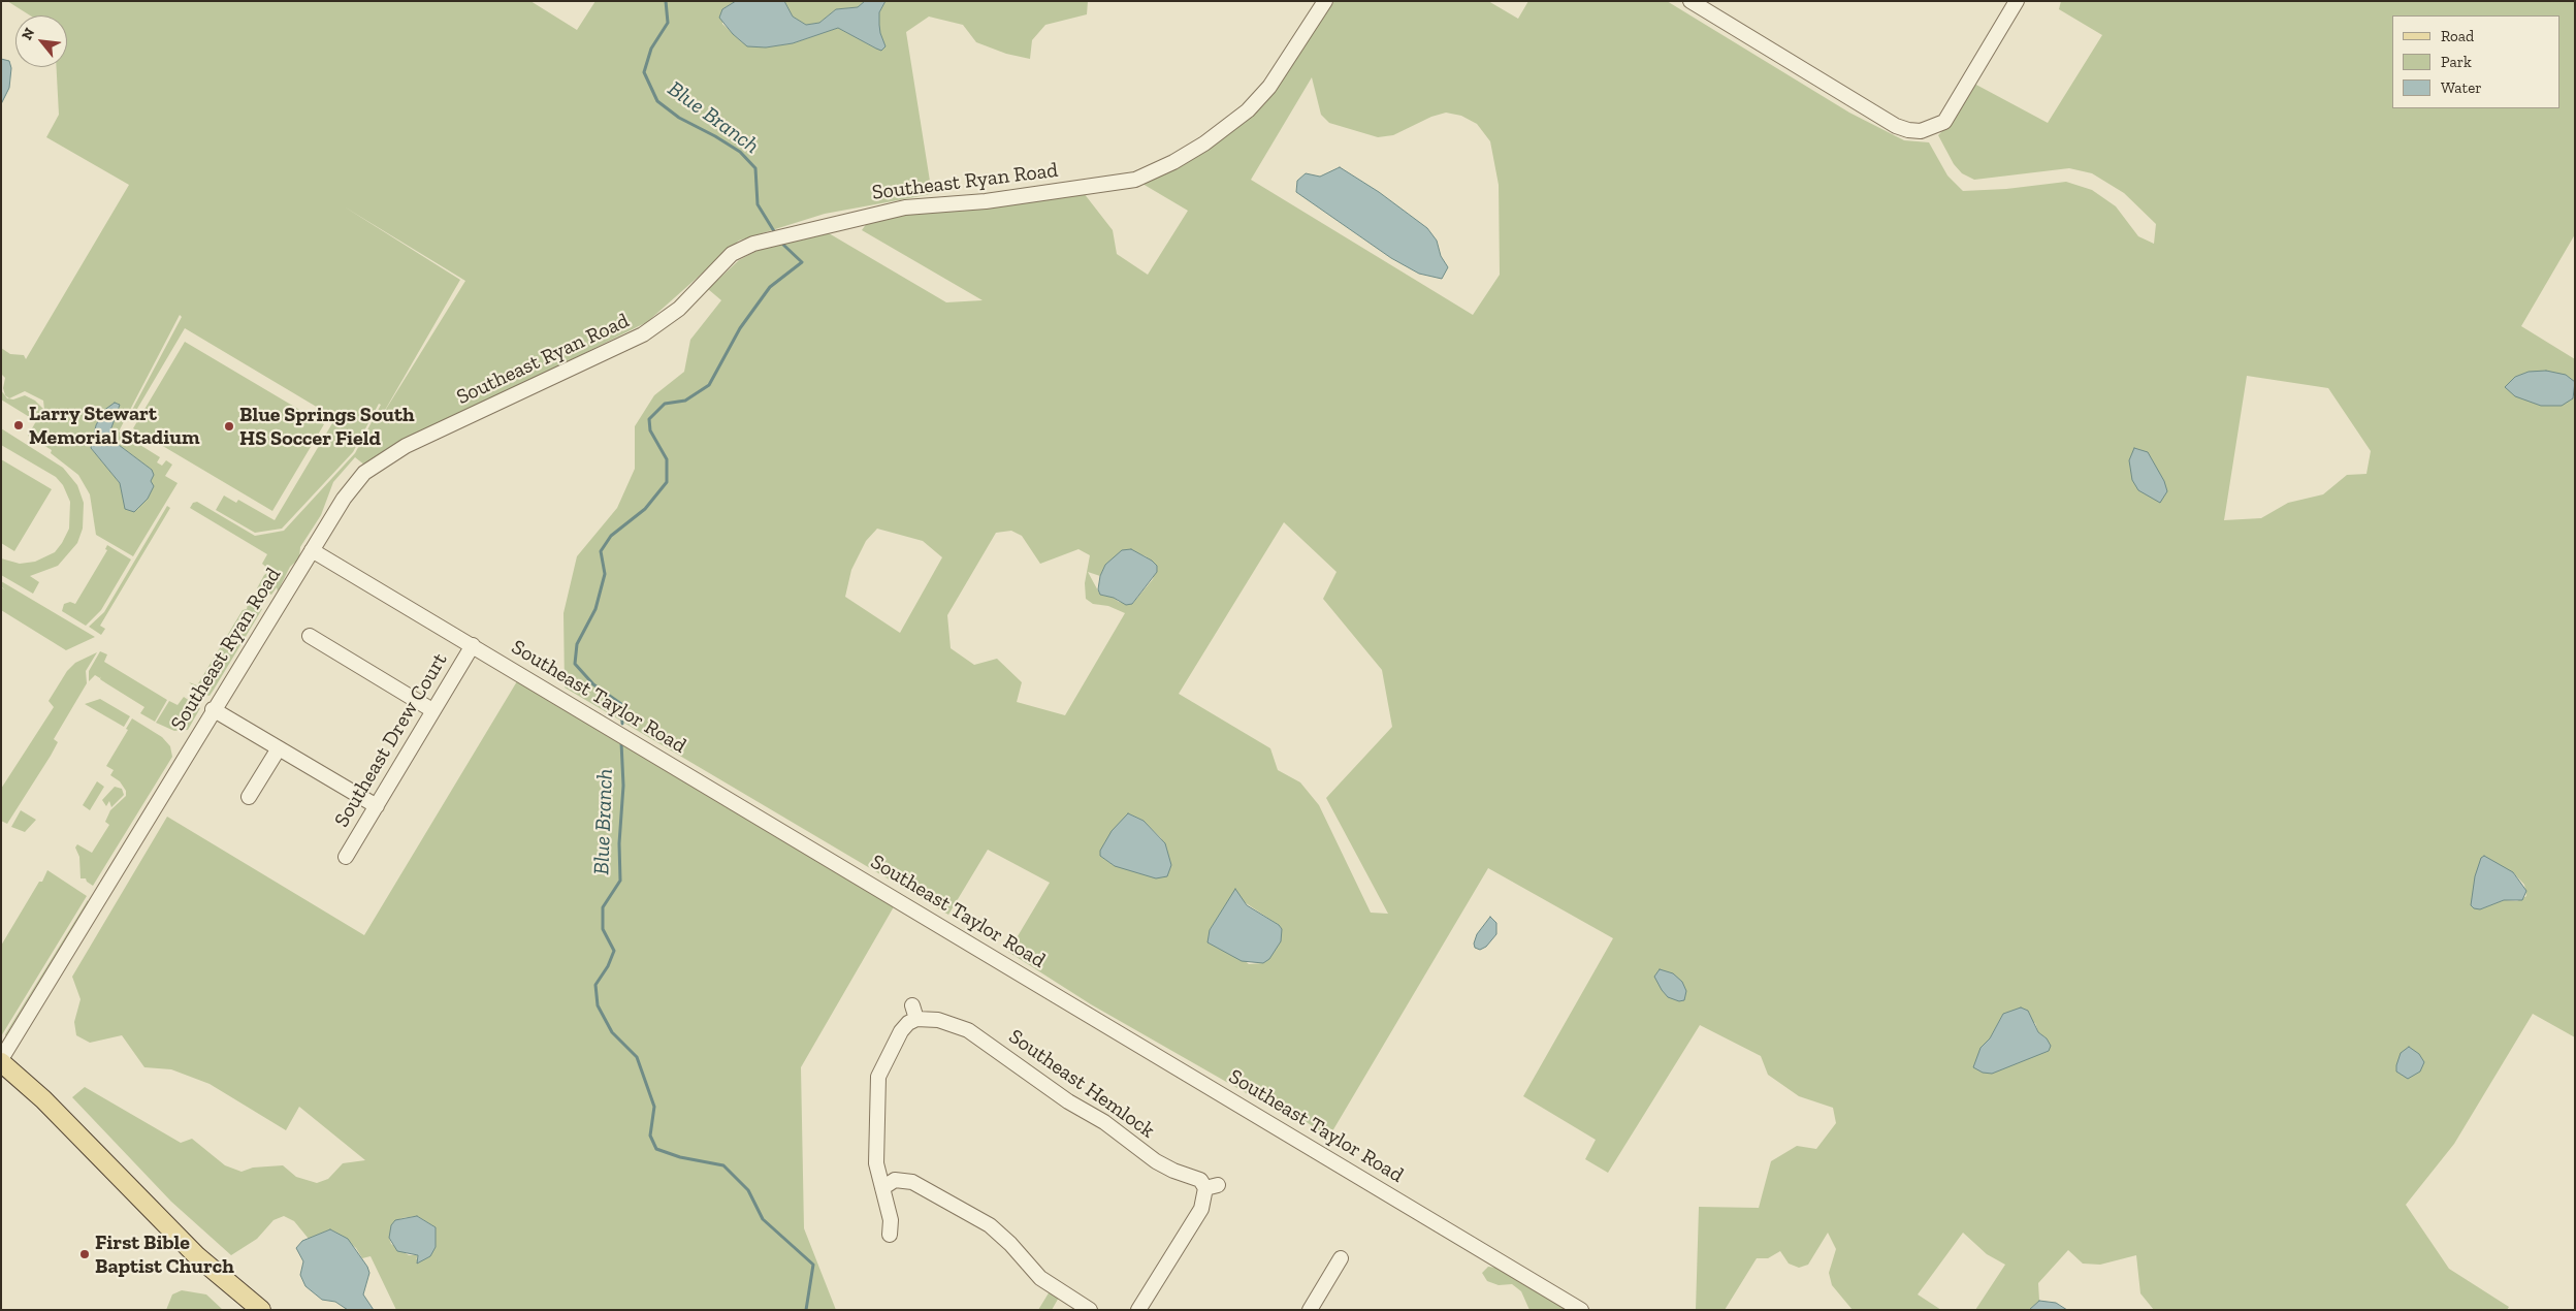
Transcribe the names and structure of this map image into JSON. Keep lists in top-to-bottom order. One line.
{"streets":{"street":["Southeast Ryan Road","Southeast Taylor Road","Southeast Drew Court","Southeast Hemlock"]},"crossings":[["Southeast Ryan Road","Southeast Taylor Road"],["Southeast Taylor Road","Southeast Drew Court"]],"water":["Blue Branch"],"places":["Larry Stewart Memorial Stadium","Blue Springs South HS Soccer Field","First Bible Baptist Church"],"legend":["Road","Park","Water"],"north":"top left"}
